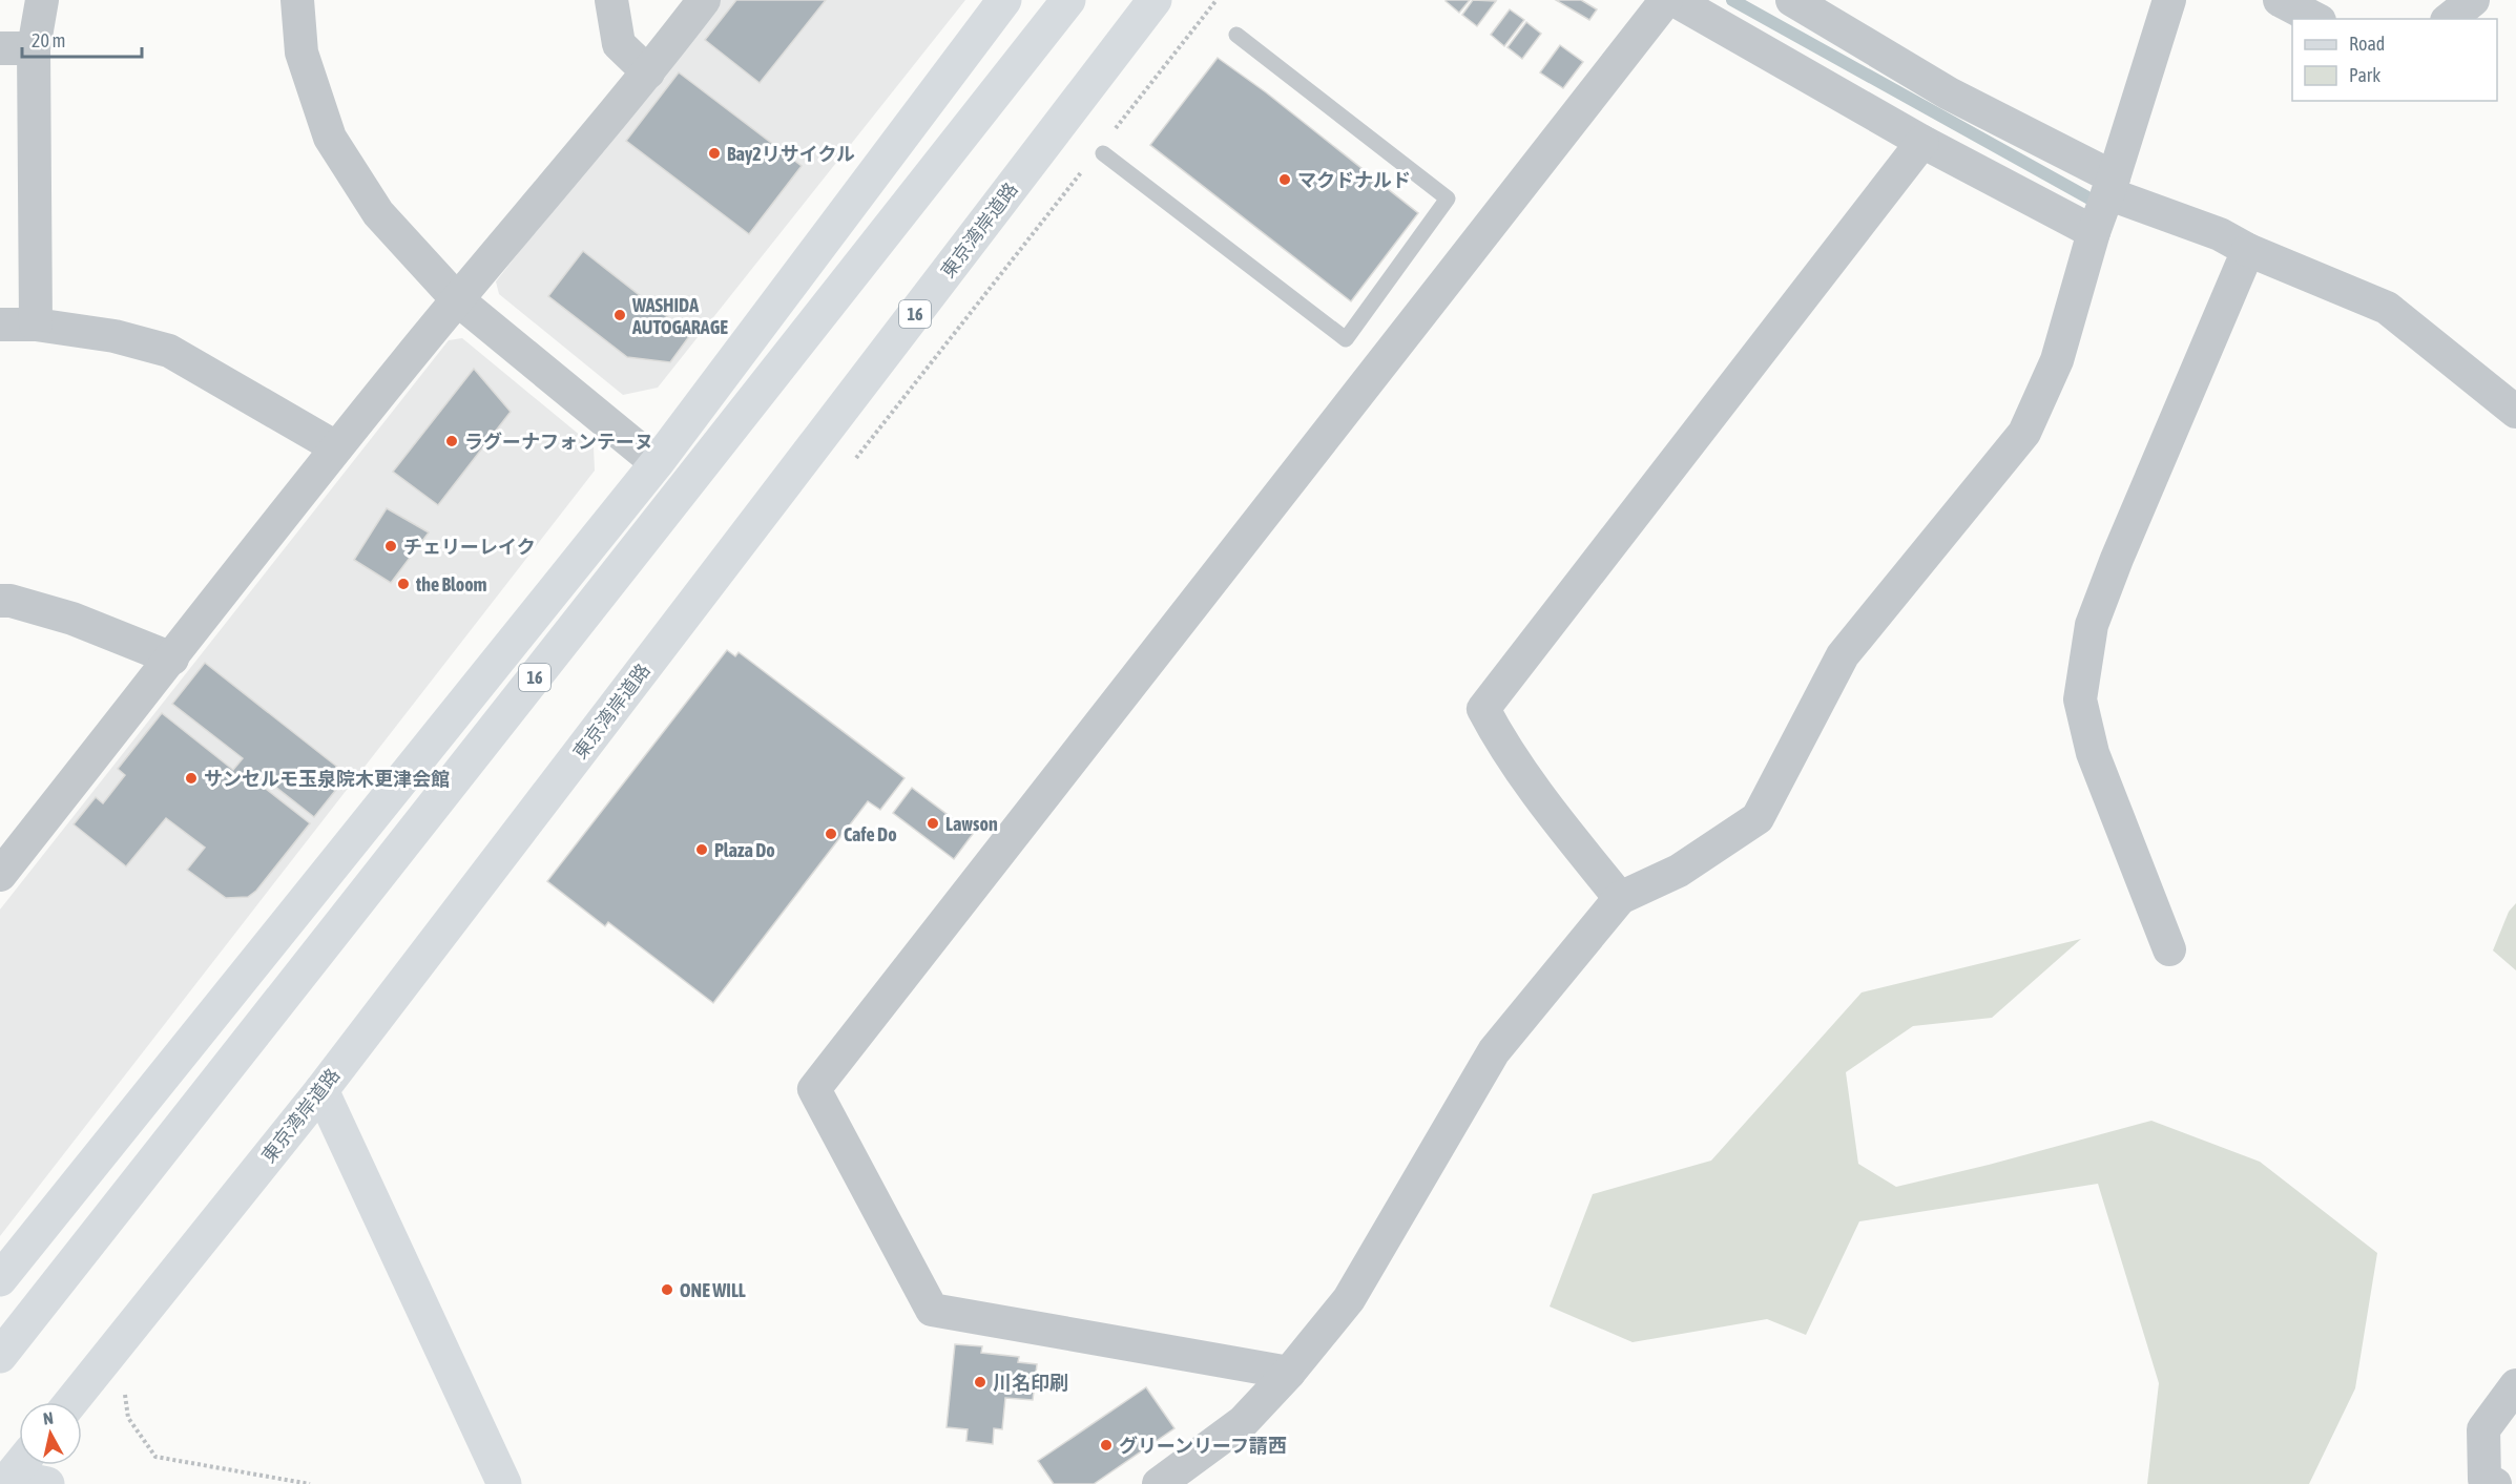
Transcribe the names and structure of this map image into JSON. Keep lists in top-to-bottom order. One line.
{"streets":{"main road":["東京湾岸道路","16"]},"places":["Bay2リサイクル","マクドナルド","WASHIDA AUTOGARAGE","ラグーナフォンテーヌ","チェリーレイク","the Bloom","サンセルモ玉泉院木更津会館","Lawson","Cafe Do","Plaza Do","ONE WILL","川名印刷","グリーンリーフ請西"],"legend":["Road","Park"],"scale_bar":"20 m","north":"top"}
